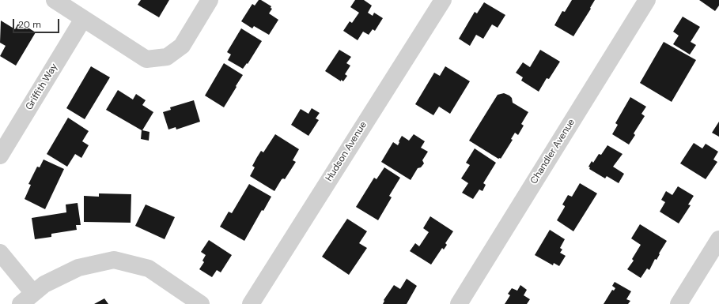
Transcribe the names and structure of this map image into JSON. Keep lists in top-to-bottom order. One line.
{"streets":{"street":["Griffith Way","Hudson Avenue","Chandler Avenue"]},"scale_bar":"20 m"}
